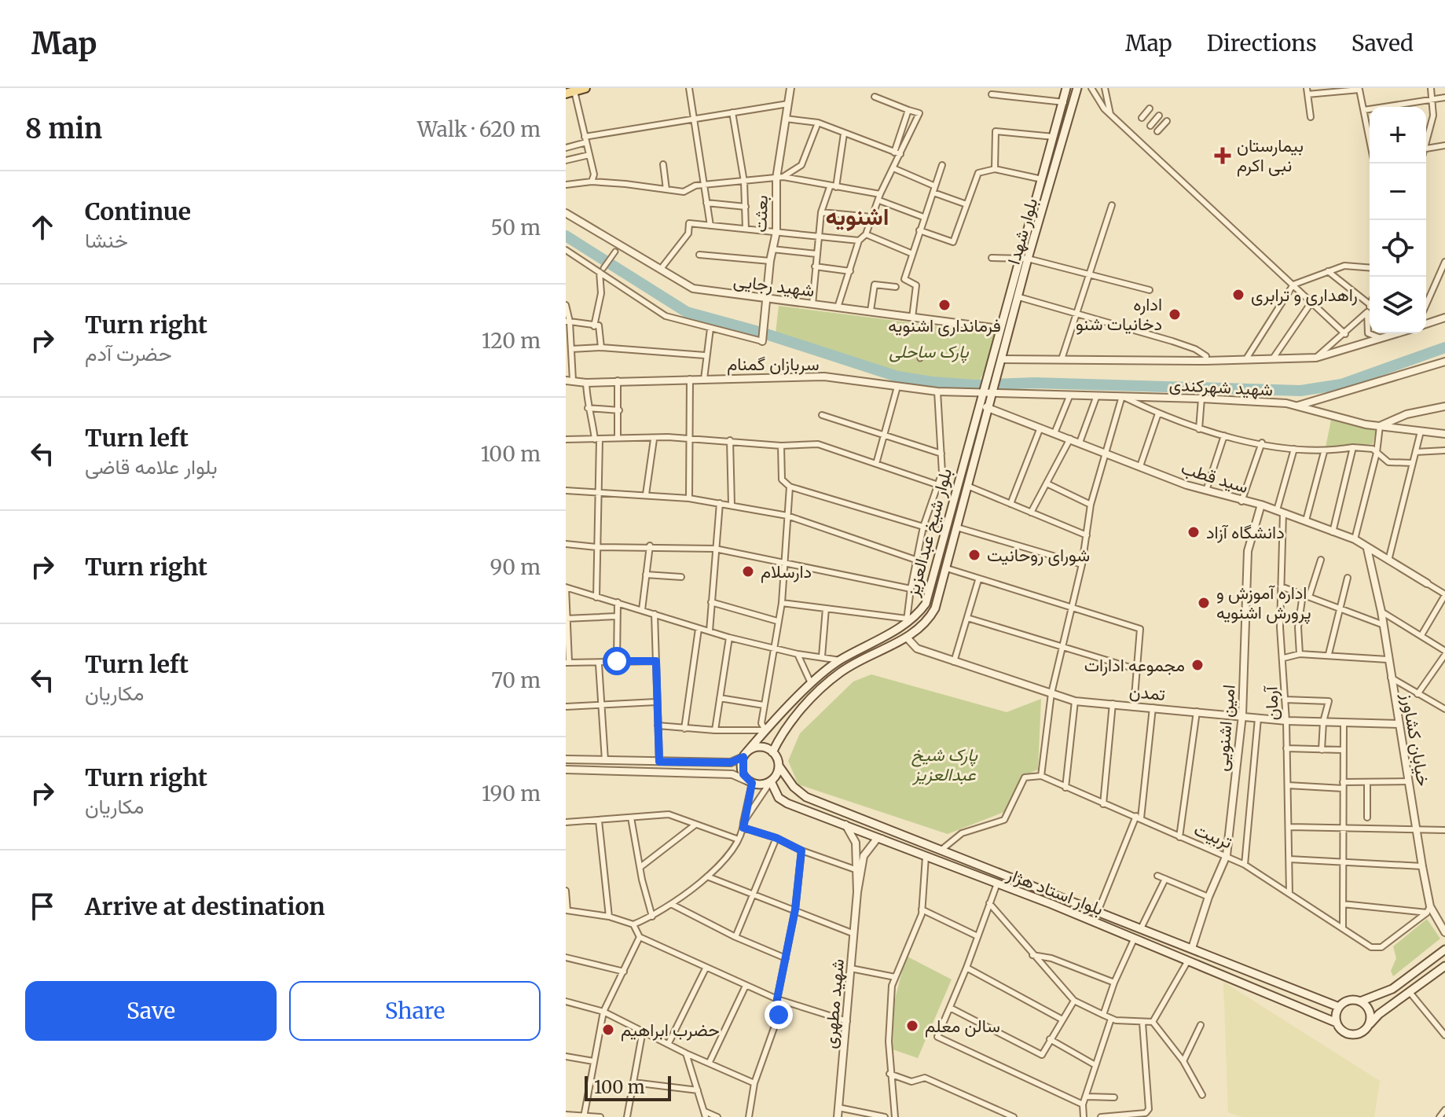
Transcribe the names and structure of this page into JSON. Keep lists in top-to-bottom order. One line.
{"streets":{"main road":["بلوار شهدا","بلوار شیخ عبدالعزیز","بلوار استاد هژار"],"street":["بعثت","شهید رجایی","سربازان گمنام","شهید شهرکندی","سید قطب","تمدن","آرمان","امین اشنویی","خیابان کشاورز","تربیت","شهید مطهری"]},"crossings":[["بعثت","شهید رجایی"],["بلوار شهدا","شهید رجایی"],["بلوار شهدا","سربازان گمنام"],["بلوار شهدا","شهید شهرکندی"],["بلوار شهدا","بلوار شیخ عبدالعزیز"],["سربازان گمنام","شهید شهرکندی"],["سربازان گمنام","بلوار شیخ عبدالعزیز"],["شهید شهرکندی","بلوار شیخ عبدالعزیز"],["سید قطب","بلوار شیخ عبدالعزیز"],["سید قطب","آرمان"],["سید قطب","امین اشنویی"],["سید قطب","خیابان کشاورز"],["بلوار شیخ عبدالعزیز","تمدن"],["بلوار شیخ عبدالعزیز","بلوار استاد هژار"],["تمدن","آرمان"],["تمدن","امین اشنویی"],["تمدن","خیابان کشاورز"],["آرمان","تربیت"],["امین اشنویی","تربیت"],["امین اشنویی","بلوار استاد هژار"],["خیابان کشاورز","تربیت"]],"districts":["اشنویه"],"parks":["پارک ساحلی","پارک شیخ عبدالعزیز"],"places":{"health":["بیمارستان نبی اکرم"],"other":["راهداری و ترابری","فرمانداری اشنویه","اداره دخانیات شنو","دانشگاه آزاد","شورای روحانیت","دارسلام","اداره آموزش و پرورش اشنویه","مجموعه ادارات","سالن معلم","حضرب ابراهیم"]},"scale_bar":"100 m","page":{"header":"Map","nav":["Map","Directions","Saved"],"heading":["8 min","Walk · 620 m"],"map_buttons":["+","−"],"list":[["Continue","خنشا","50 m"],["Turn right","حضرت آدم","120 m"],["Turn left","بلوار علامه قاضی","100 m"],["Turn right","90 m"],["Turn left","مکاریان","70 m"],["Turn right","مکاریان","190 m"],"Arrive at destination"],"buttons":["Save","Share"],"scale":"100 m"}}
